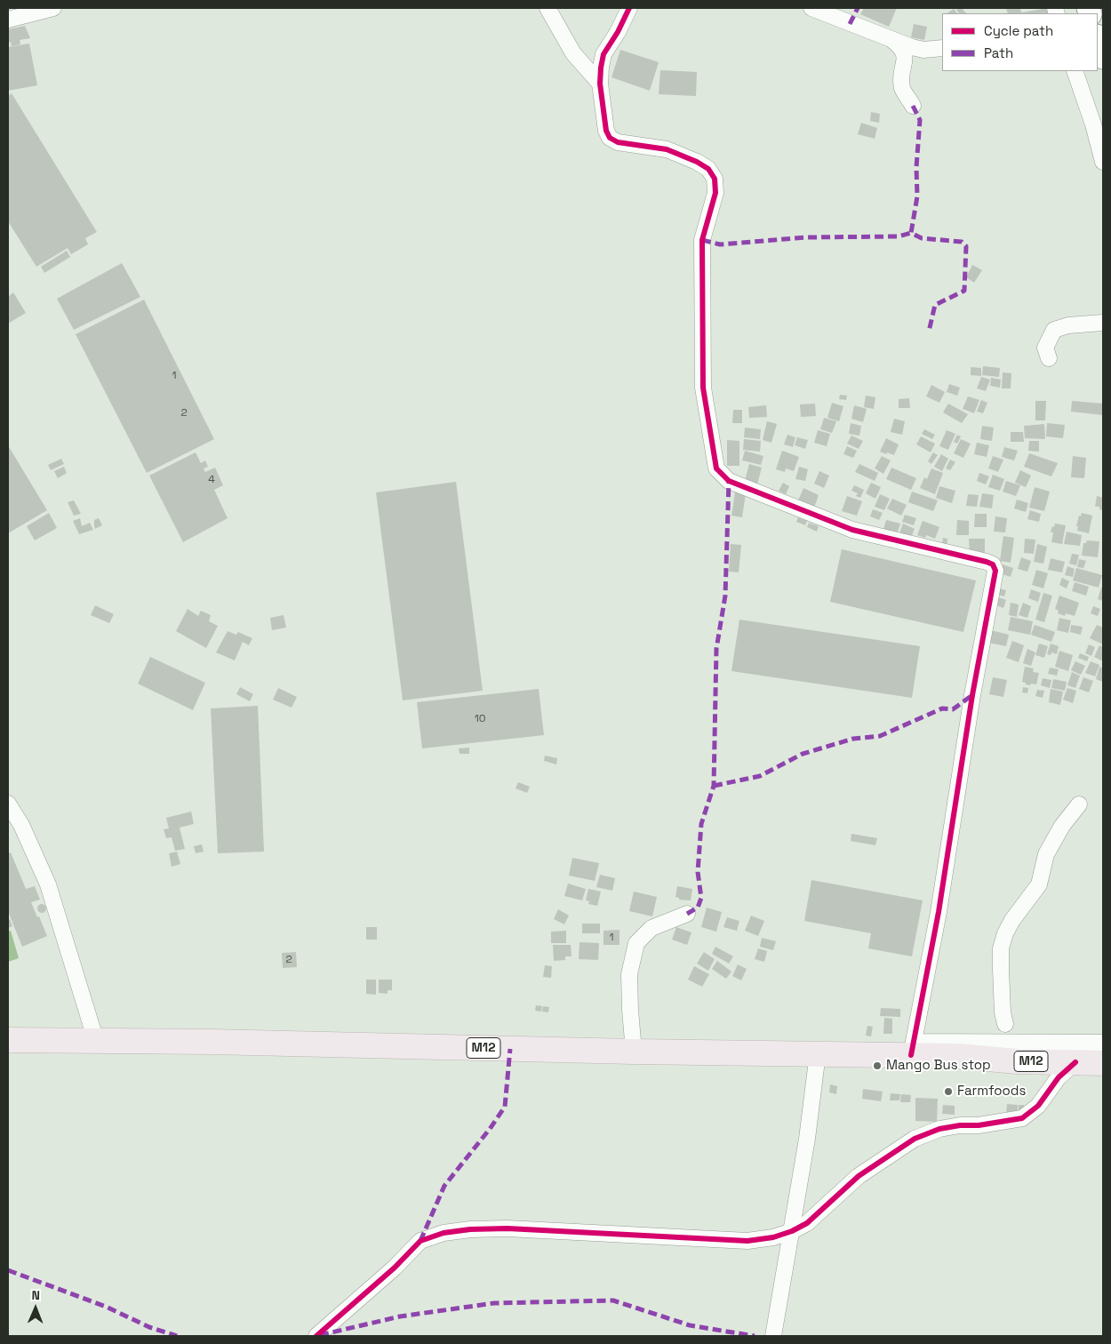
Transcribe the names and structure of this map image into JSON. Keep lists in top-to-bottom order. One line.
{"streets":{"highway":["M12"]},"places":["Mango Bus stop","Farmfoods"],"house_numbers":["1","2","4","10","1","2"],"legend":["Cycle path","Path"],"north":"top"}
